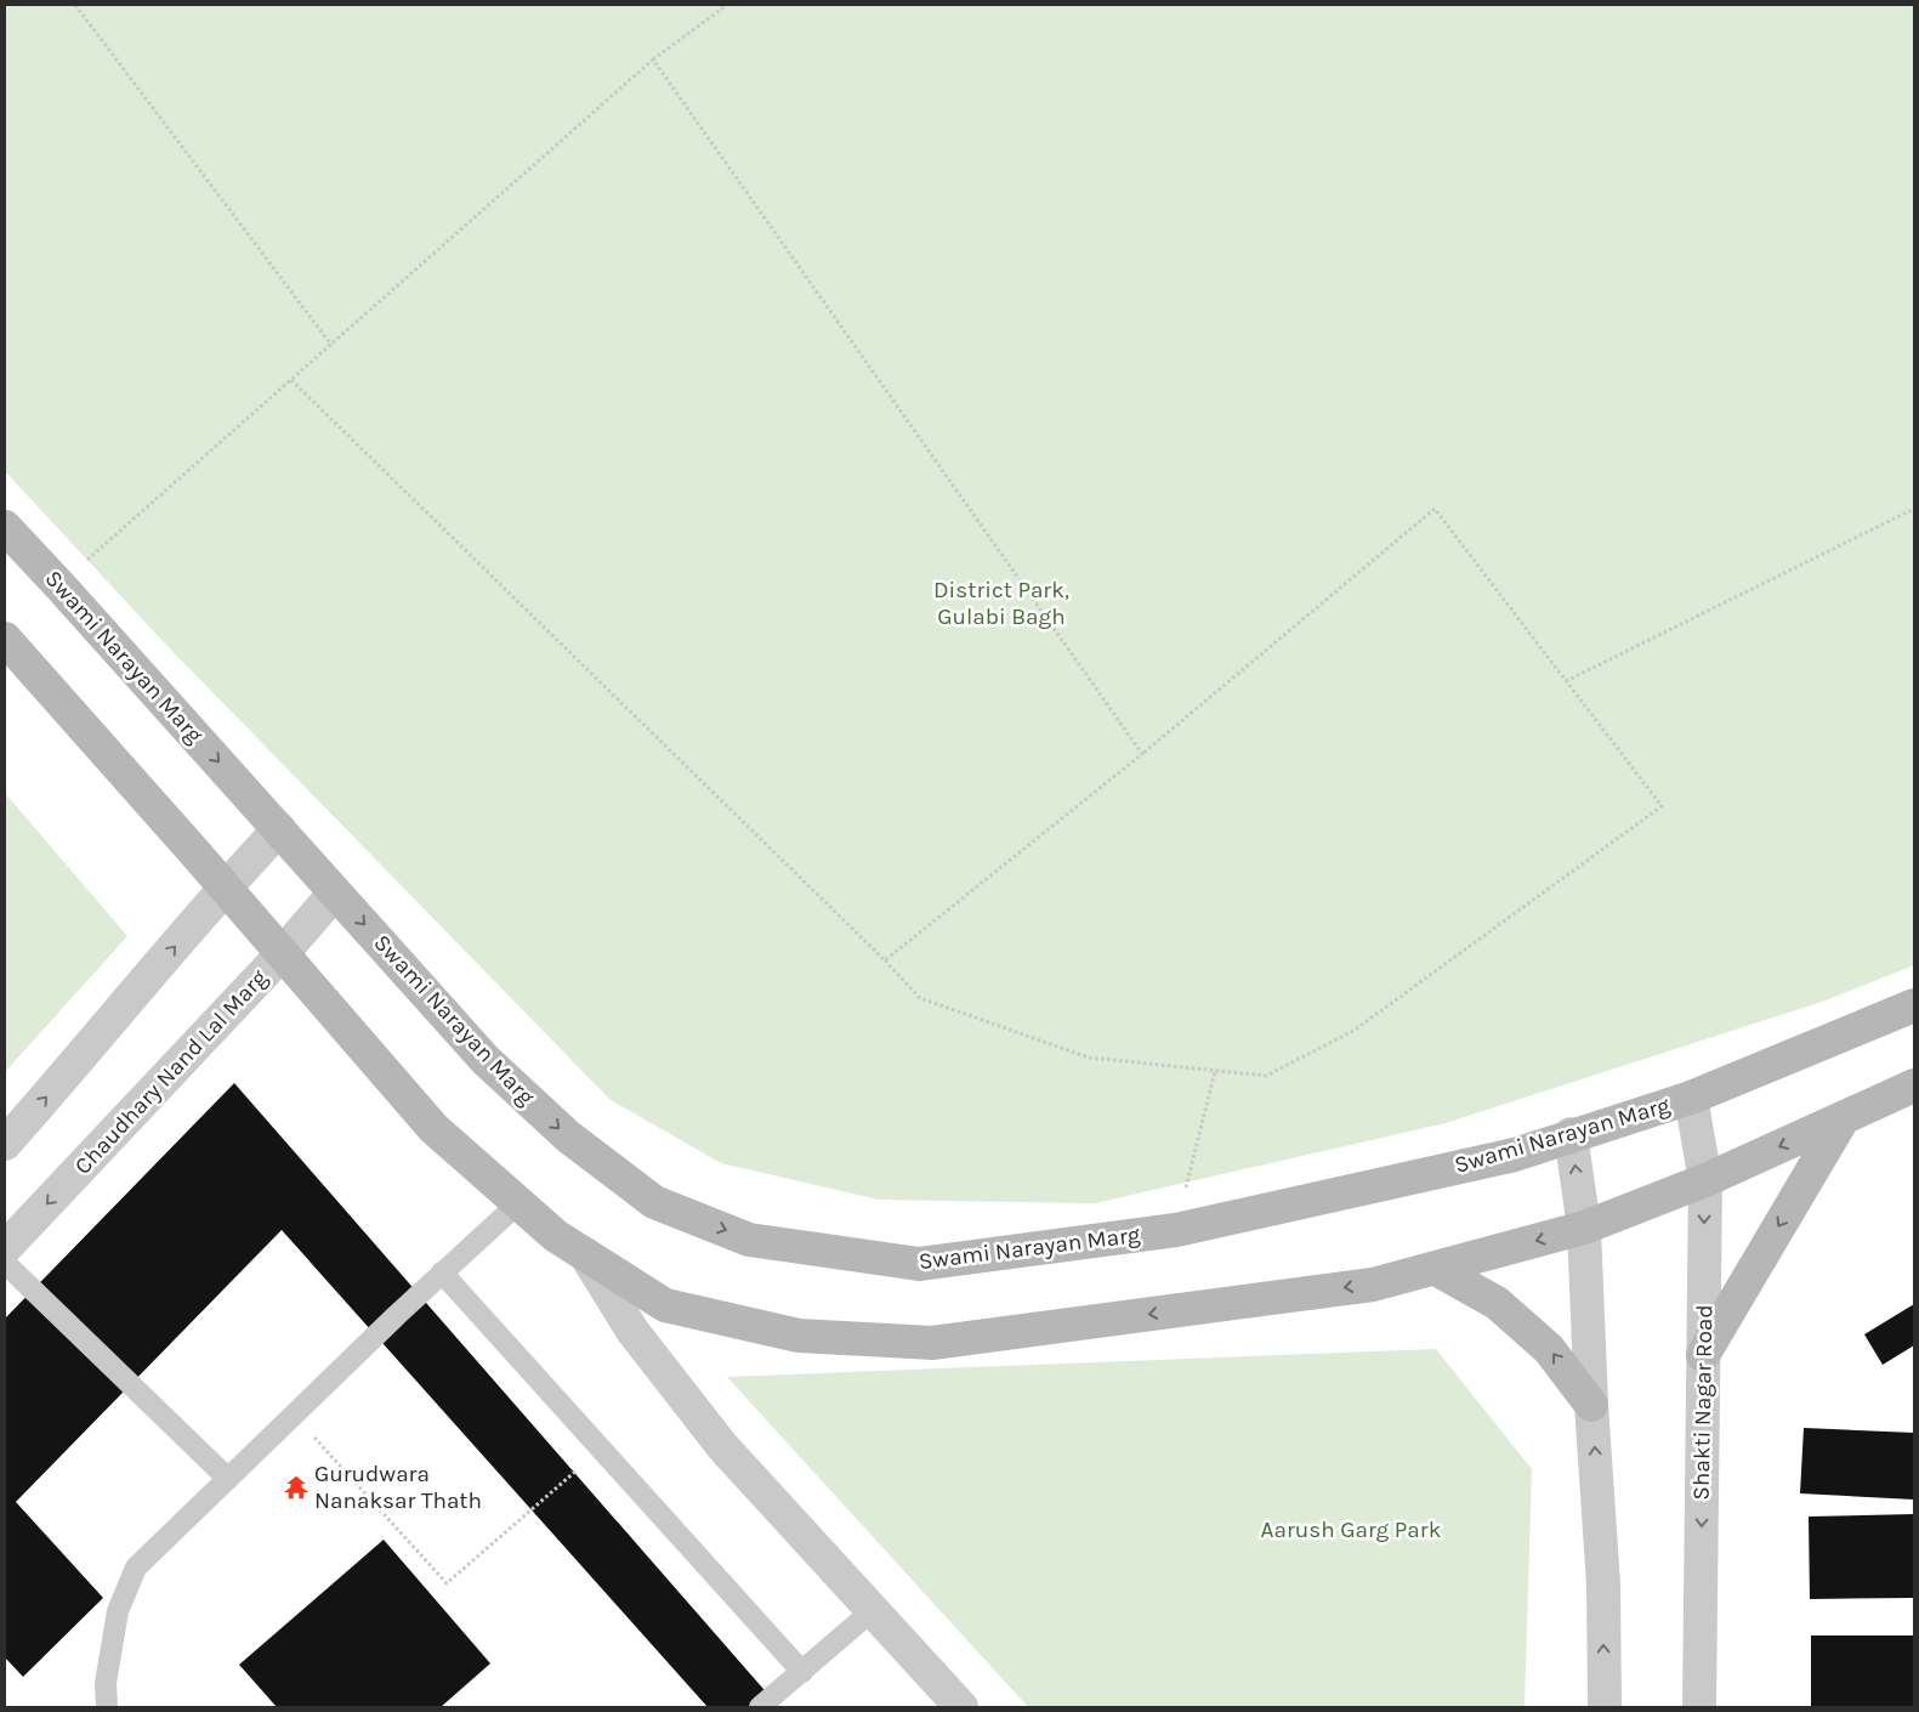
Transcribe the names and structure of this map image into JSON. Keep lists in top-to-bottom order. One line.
{"streets":{"main road":["Swami Narayan Marg"],"street":["Chaudhary Nand Lal Marg","Shakti Nagar Road"]},"crossings":[["Swami Narayan Marg","Chaudhary Nand Lal Marg"],["Swami Narayan Marg","Shakti Nagar Road"]],"parks":["District Park, Gulabi Bagh","Aarush Garg Park"],"places":{"temple":["Gurudwara Nanaksar Thath"]}}
